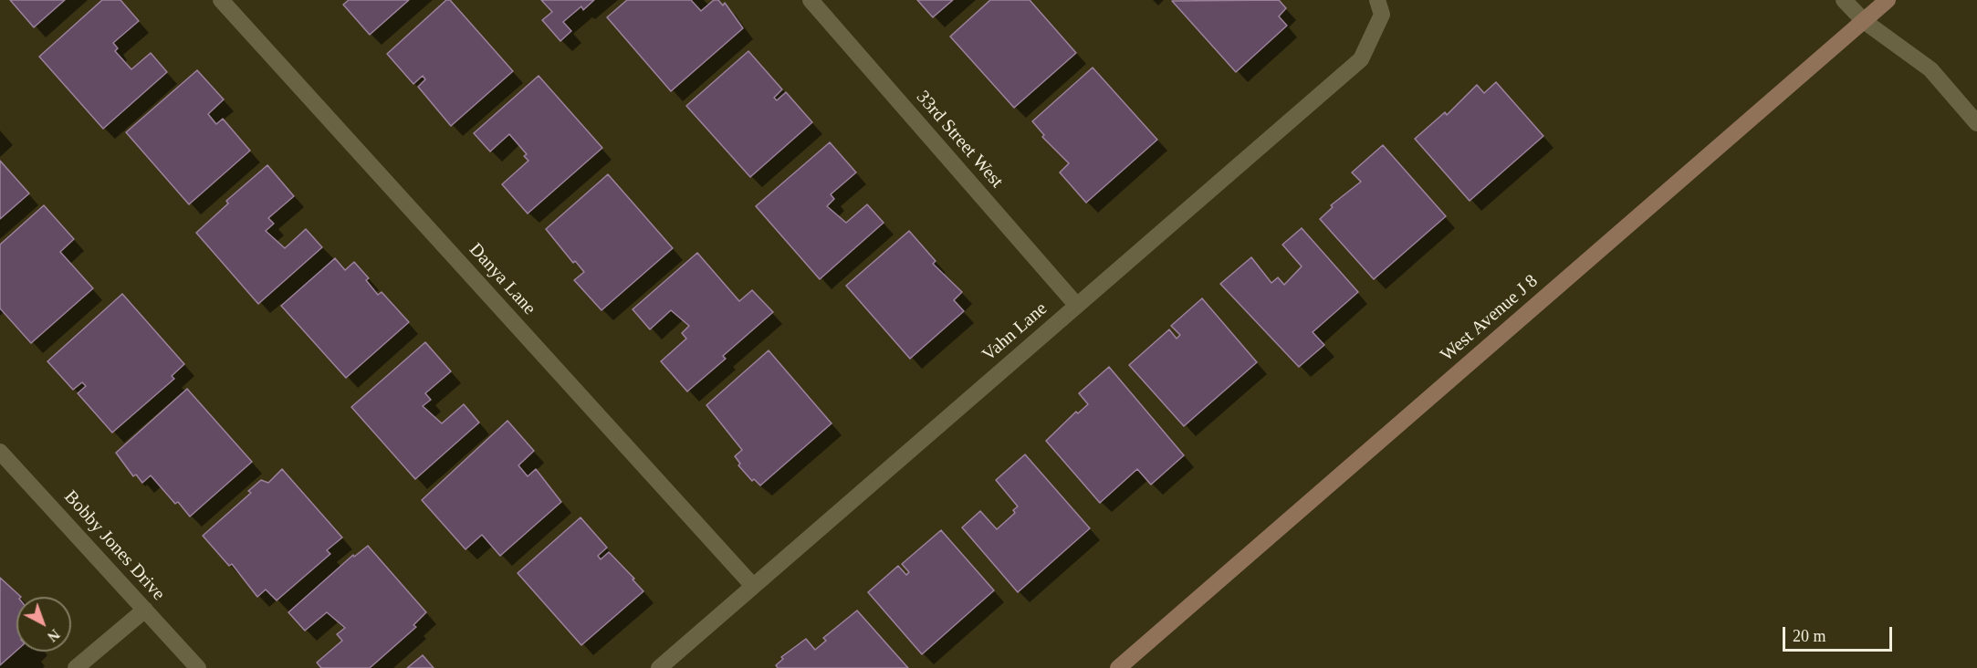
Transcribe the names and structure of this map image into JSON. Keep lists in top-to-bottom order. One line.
{"streets":{"street":["33rd Street West","Danya Lane","West Avenue J 8","Vahn Lane","Bobby Jones Drive"]},"crossings":[["33rd Street West","Vahn Lane"],["Danya Lane","Vahn Lane"]],"scale_bar":"20 m","north":"bottom right"}
